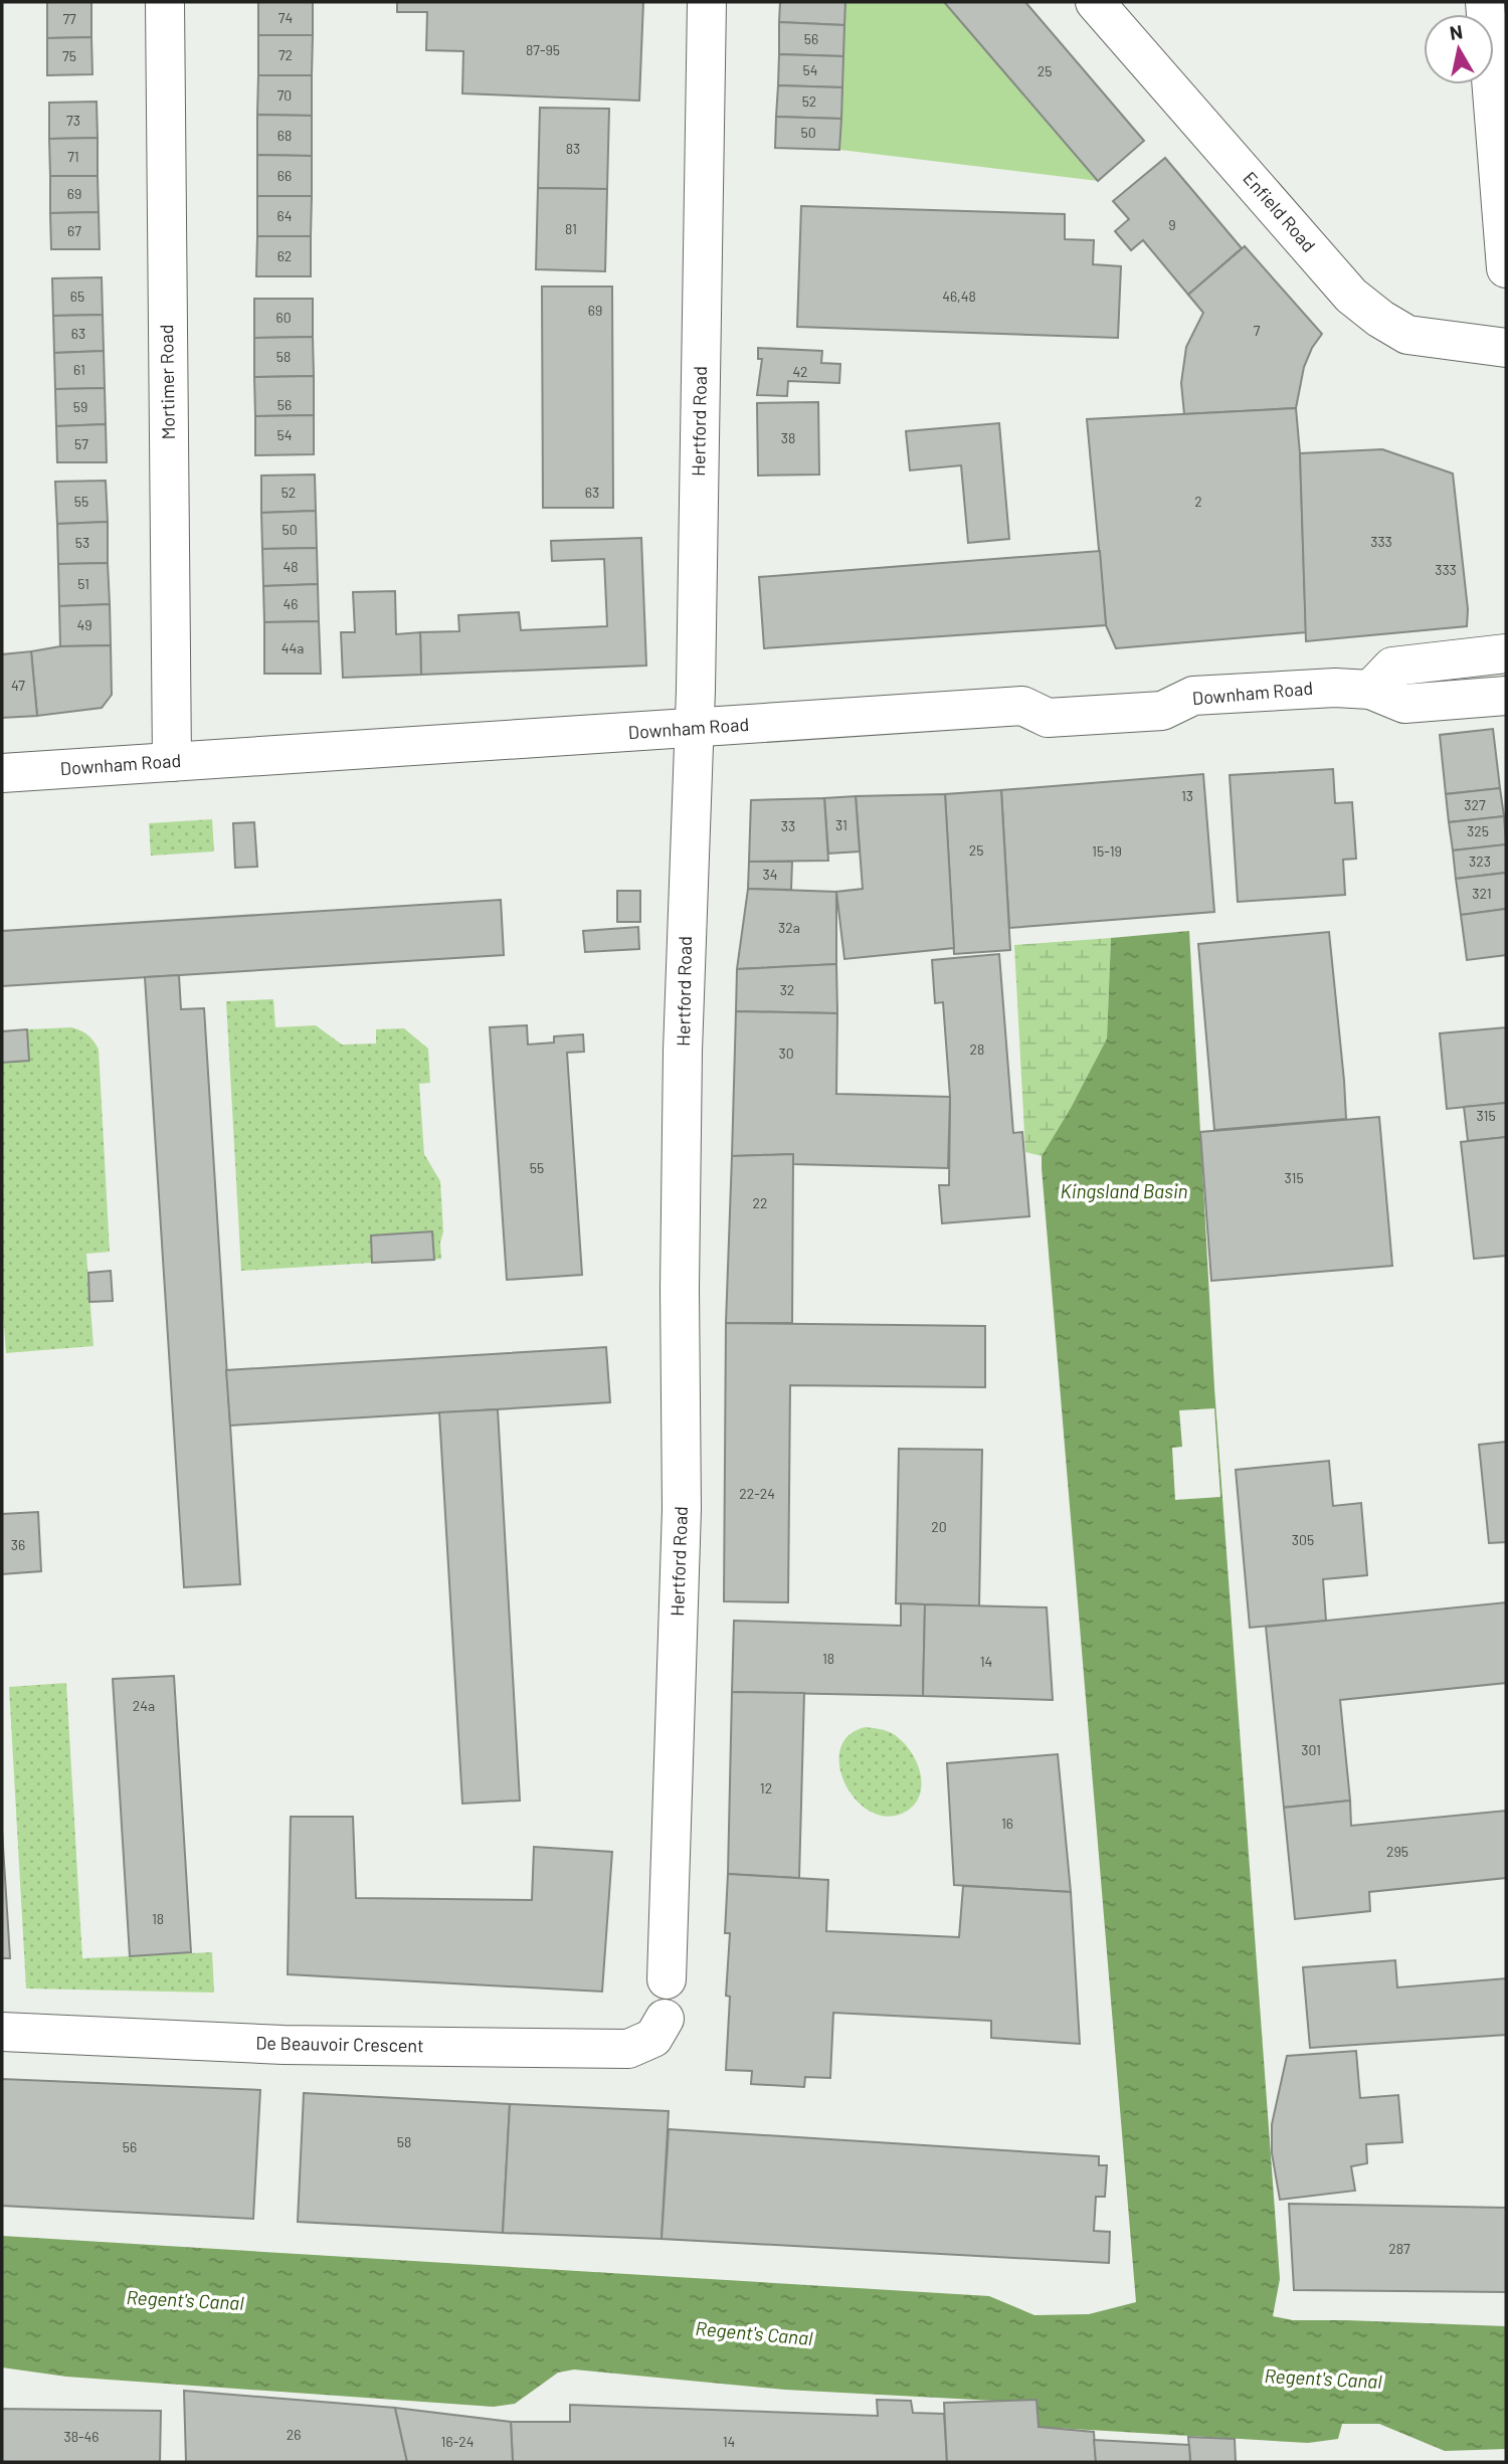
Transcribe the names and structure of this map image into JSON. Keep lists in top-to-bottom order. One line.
{"streets":{"main road":["Enfield Road","Mortimer Road","Hertford Road","Downham Road","De Beauvoir Crescent"]},"crossings":[["Mortimer Road","Downham Road"],["Hertford Road","Downham Road"]],"water":["Kingsland Basin","Regent's Canal"],"house_numbers":["74","77","56","87-95","72","75","54","25","70","52","73","50","68","83","71","66","69","64","9","81","67","62","65","46,48","69","60","7","63","58","61","42","56","59","54","38","57","52","63","55","2","50","333","53","48","333","51","46","49","44a","47","13","327","31","33","325","25","15-19","323","34","321","32a","32","28","30","315","55","315","22","22-24","20","305","36","18","14","24a","301","12","16","295","18","58","56","287","26","38-46","16-24","14"],"north":"top"}
